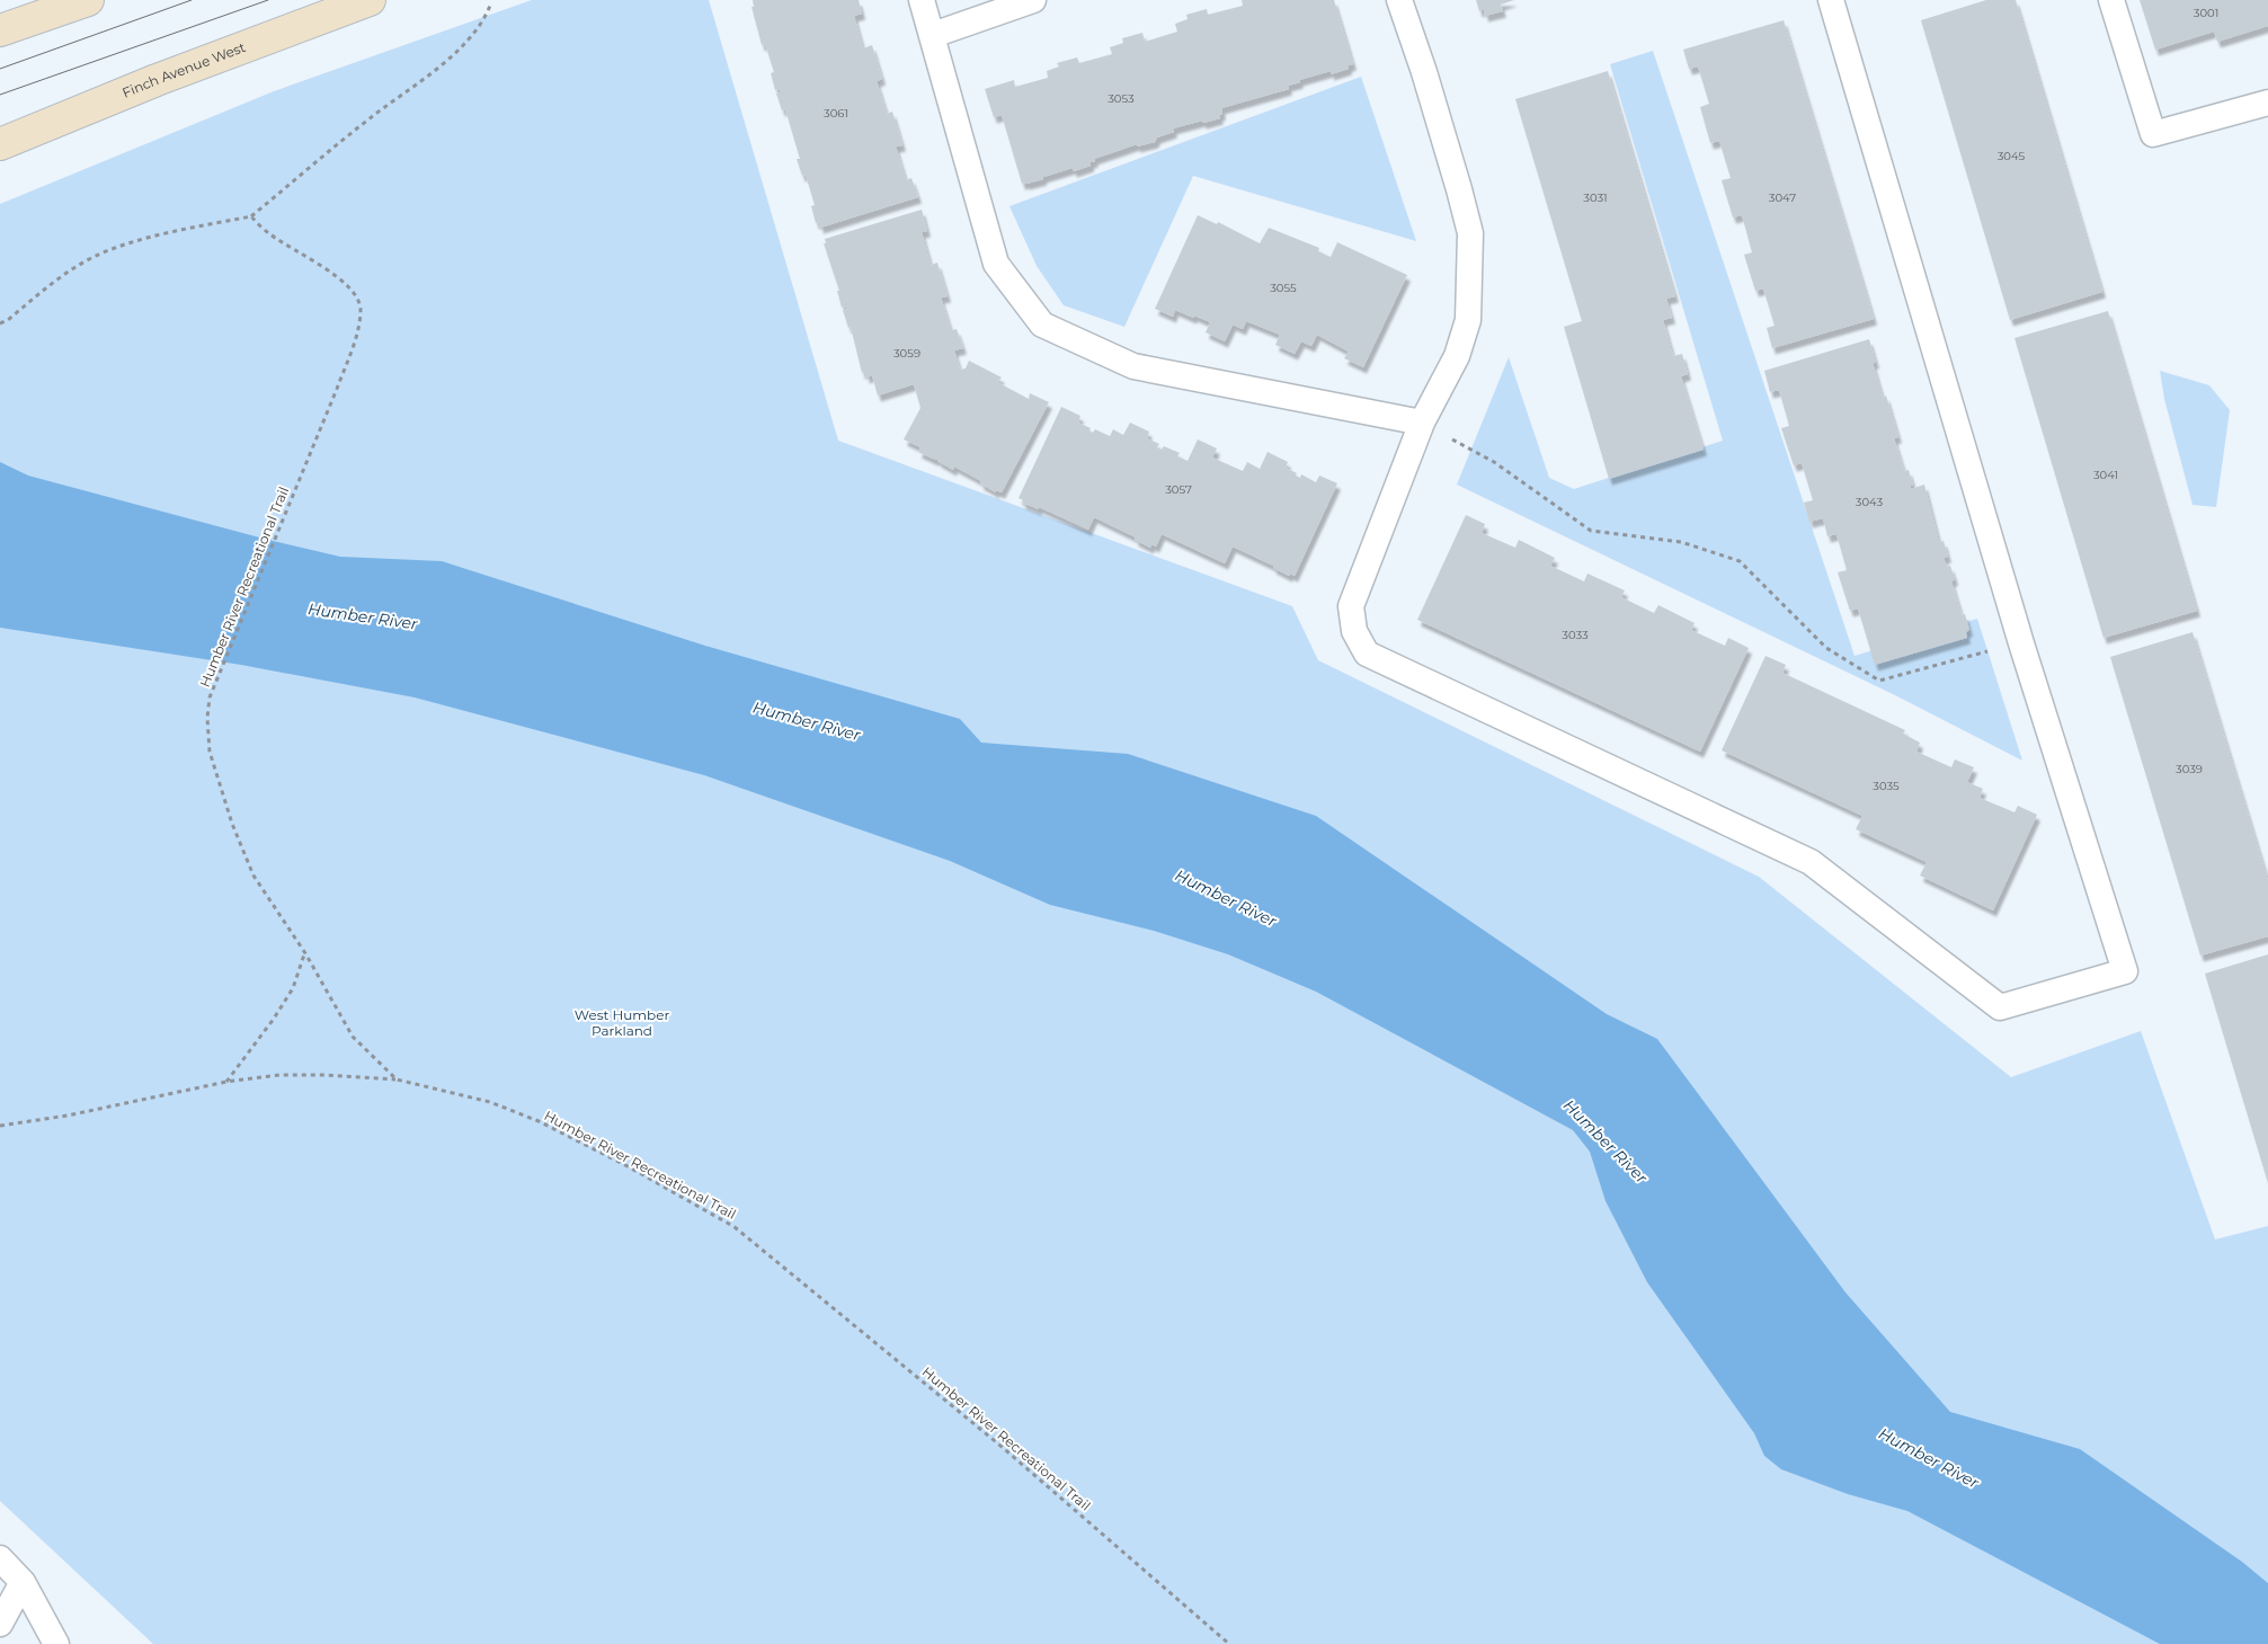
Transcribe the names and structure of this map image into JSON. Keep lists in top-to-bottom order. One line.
{"streets":{"main road":["Finch Avenue West"],"path":["Humber River Recreational Trail"]},"water":["Humber River"],"parks":["West Humber Parkland"],"house_numbers":["3001","3053","3061","3045","3031","3047","3055","3059","3041","3057","3043","3033","3039","3035"]}
